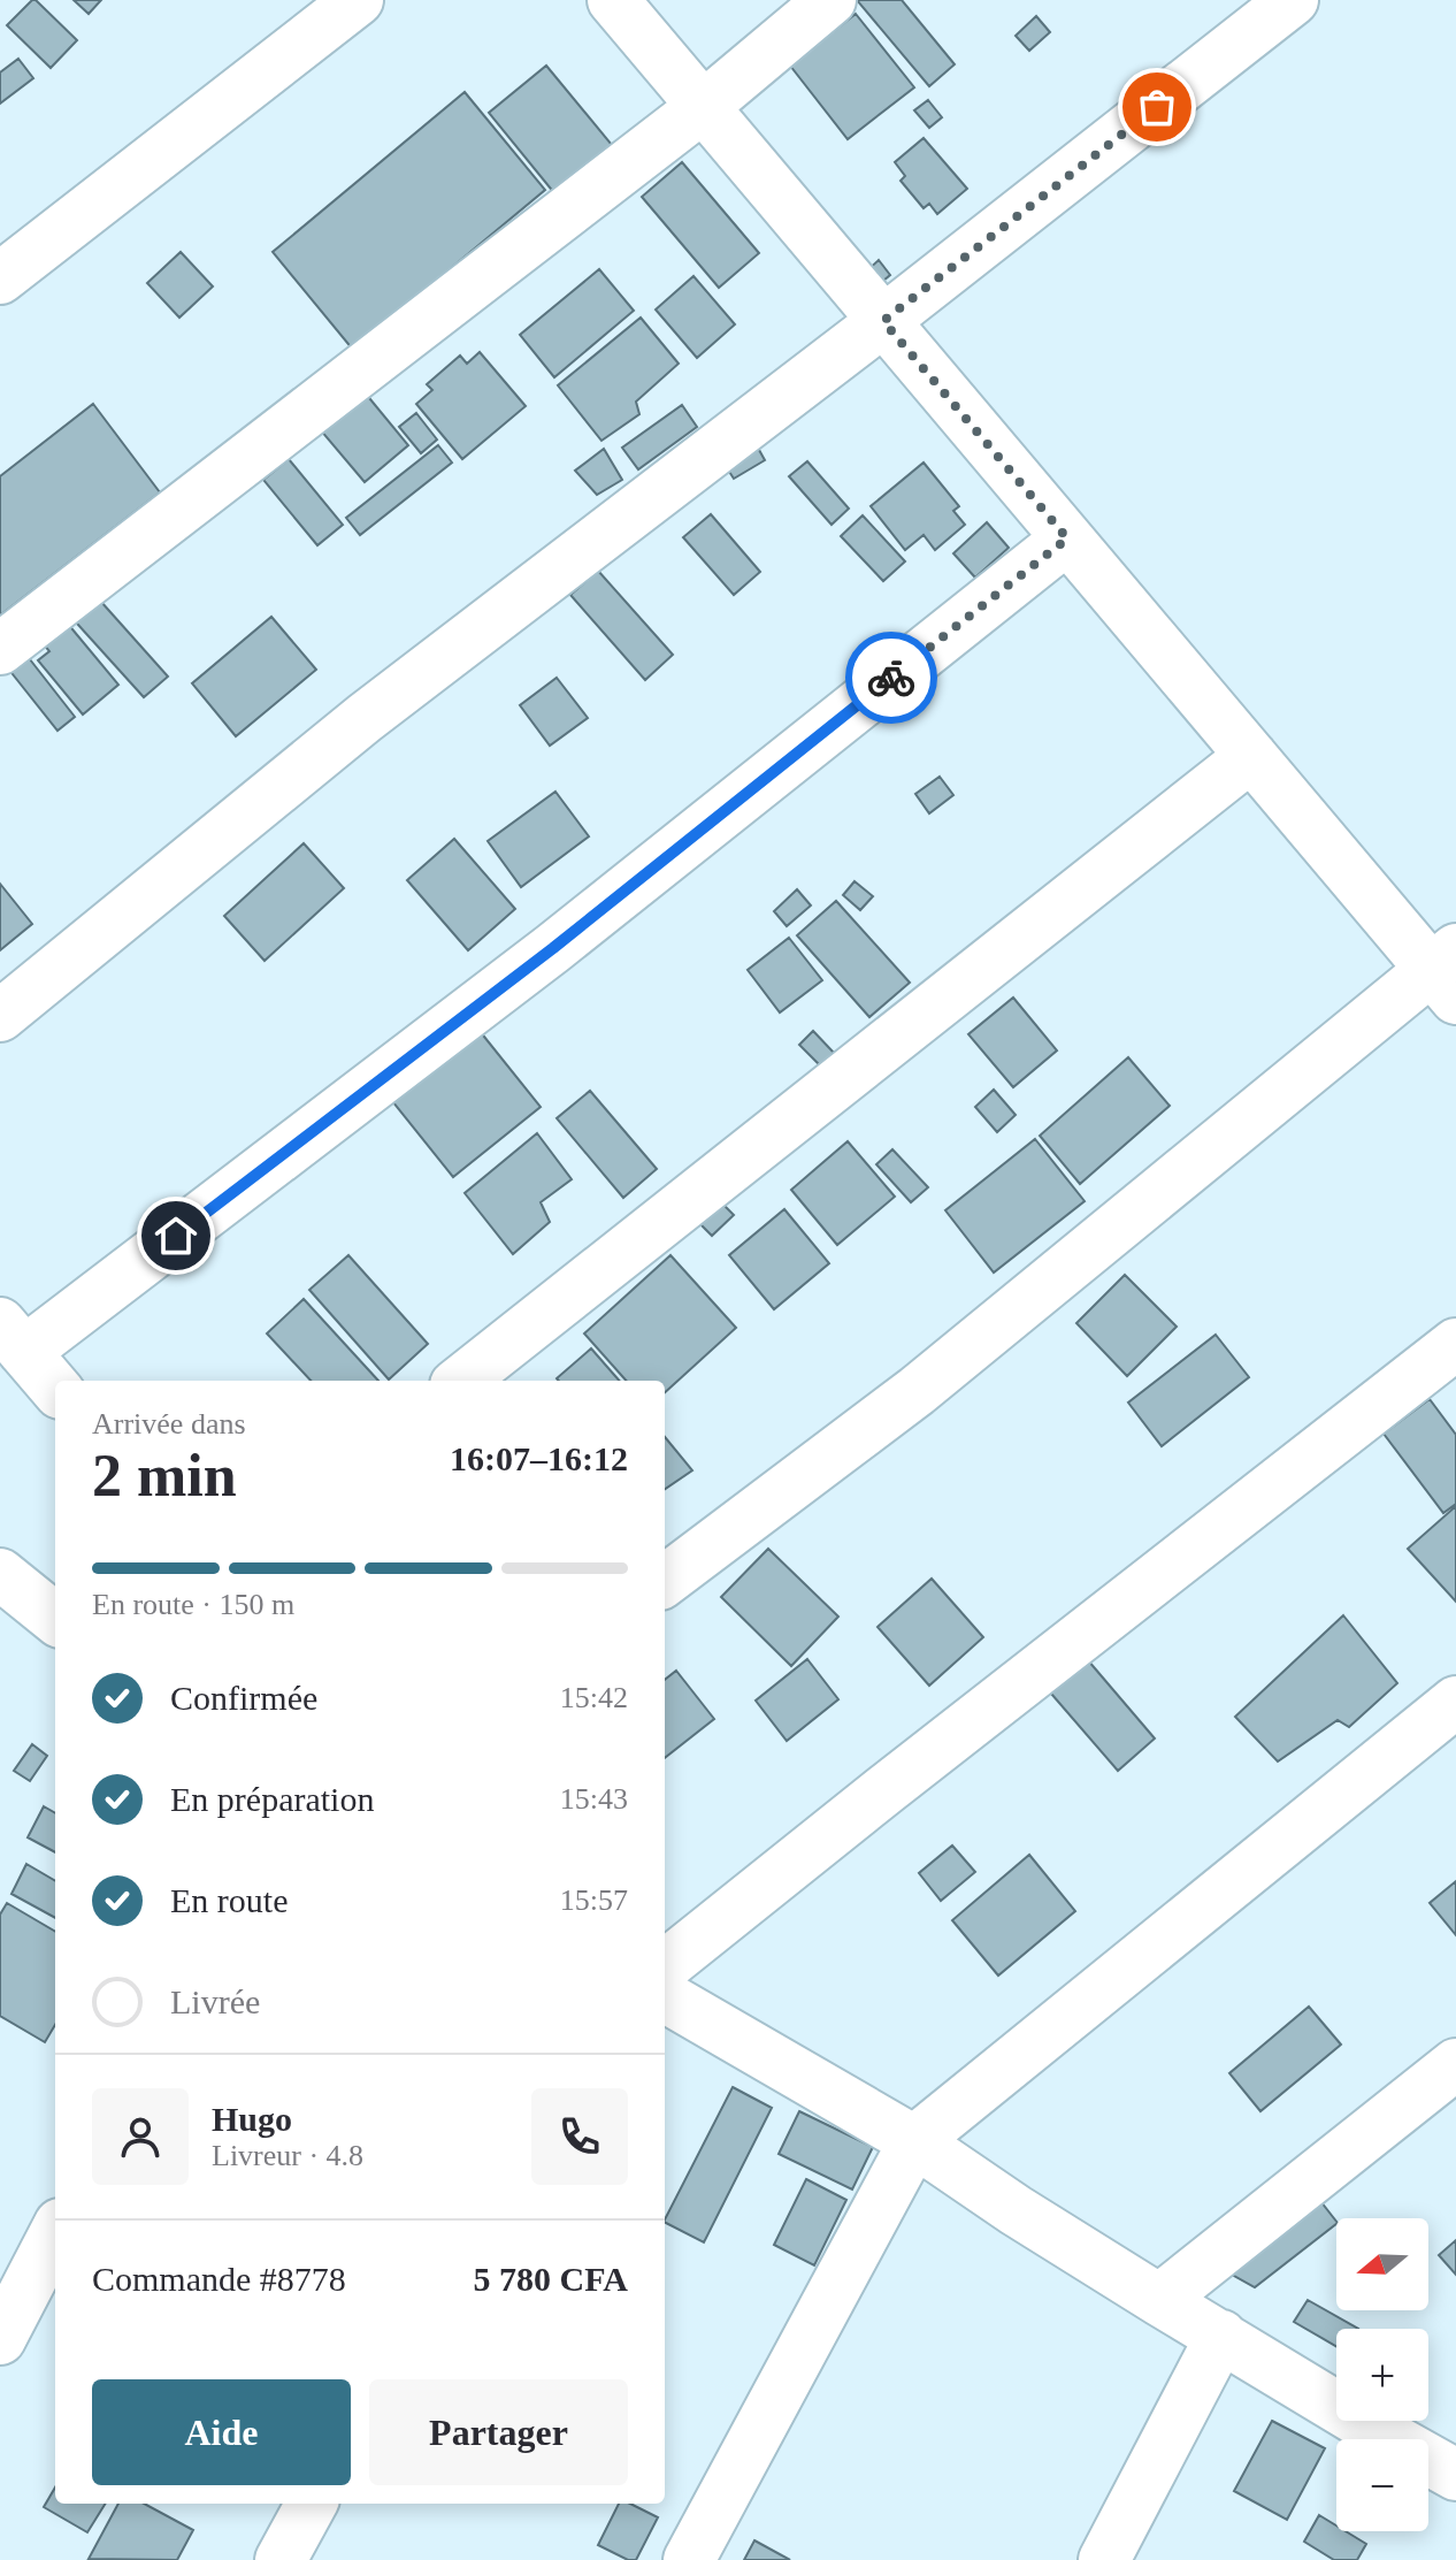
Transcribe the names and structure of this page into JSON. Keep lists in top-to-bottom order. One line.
{"north":"left","page":{"heading":["2 min","Arrivée dans","16:07–16:12"],"panel":["Hugo","Livreur · 4.8","Commande #8778","5 780 CFA"],"bar":"En route · 150 m","list":[["Confirmée","15:42"],["En préparation","15:43"],["En route","15:57"],"Livrée"],"map_buttons":["+","−"],"buttons":["Aide","Partager"]}}
